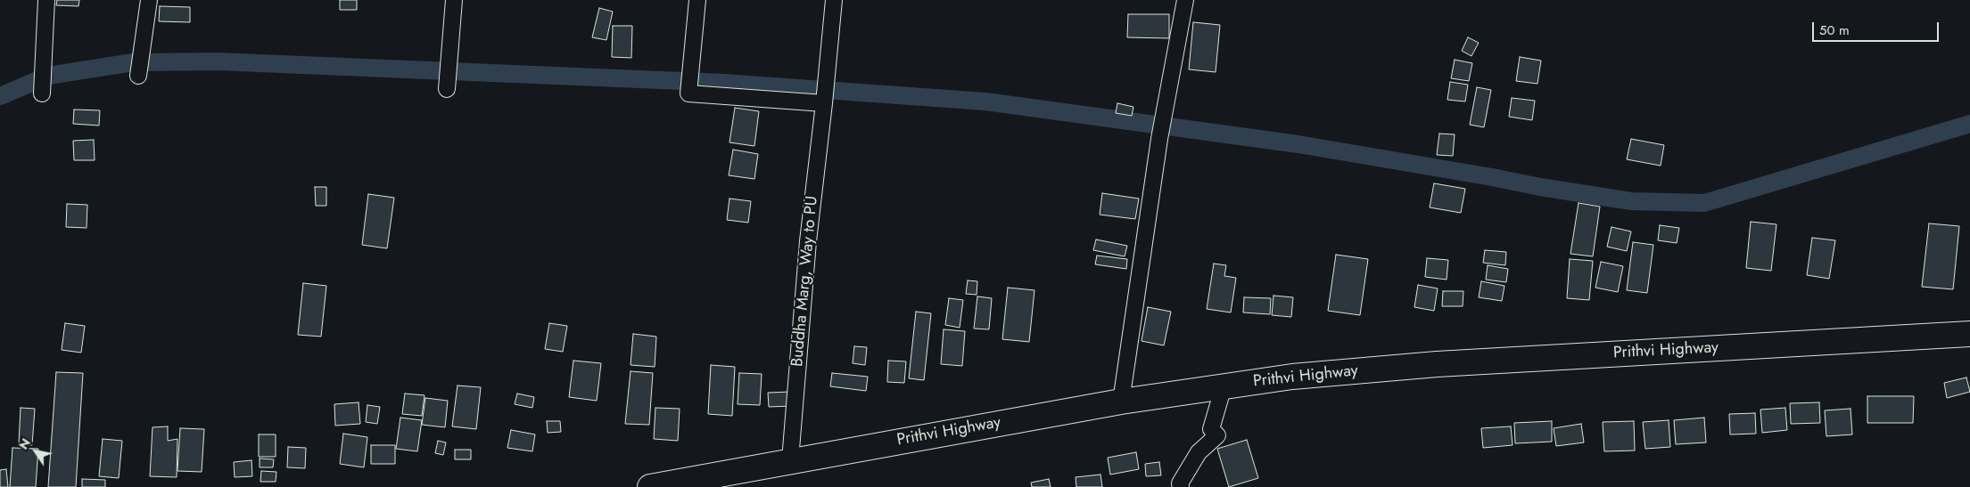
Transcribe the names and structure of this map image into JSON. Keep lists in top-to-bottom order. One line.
{"streets":{"highway":["Prithvi Highway"],"street":["Buddha Marg, Way to PU"]},"crossings":[["Buddha Marg, Way to PU","Prithvi Highway"]],"scale_bar":"50 m","north":"top left"}
